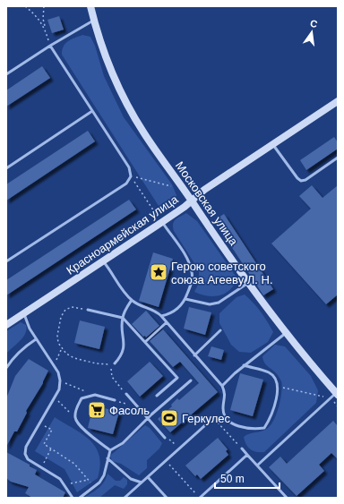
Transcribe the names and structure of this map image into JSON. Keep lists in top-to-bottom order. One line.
{"streets":{"street":["Московская улица","Красноармейская улица"]},"crossings":[["Московская улица","Красноармейская улица"]],"places":{"place":["Герою советского союза Агееву Л. Н."],"supermarket":["Фасоль"],"sports":["Геркулес"]},"scale_bar":"50 m","north":"top"}
